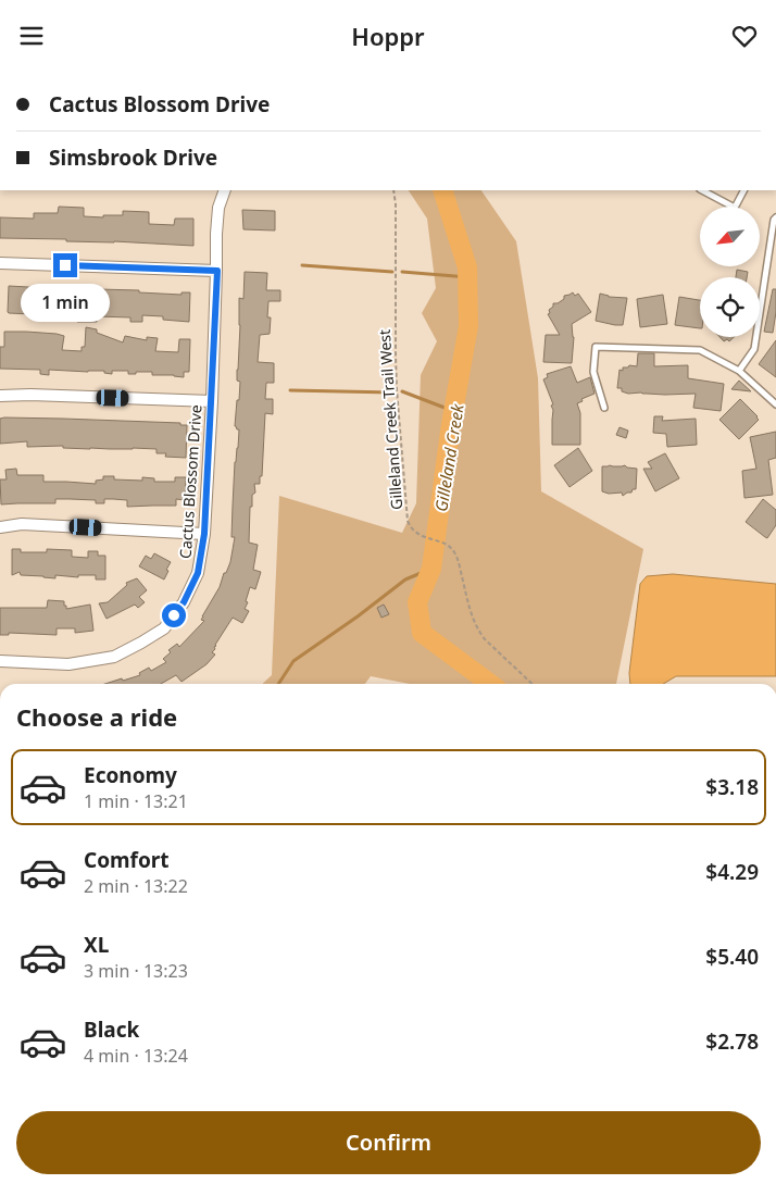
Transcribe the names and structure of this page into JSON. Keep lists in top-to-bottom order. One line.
{"streets":{"street":["Cactus Blossom Drive"],"path":["Gilleland Creek Trail West"]},"water":["Gilleland Creek"],"north":"bottom left","page":{"header":"Hoppr","banner":["Cactus Blossom Drive","Simsbrook Drive"],"bubble":"1 min","heading":"Choose a ride","list":[{"name":"Economy","note":"1 min · 13:21","value":"$3.18"},{"name":"Comfort","note":"2 min · 13:22","value":"$4.29"},{"name":"XL","note":"3 min · 13:23","value":"$5.40"},{"name":"Black","note":"4 min · 13:24","value":"$2.78"}],"buttons":"Confirm"}}
